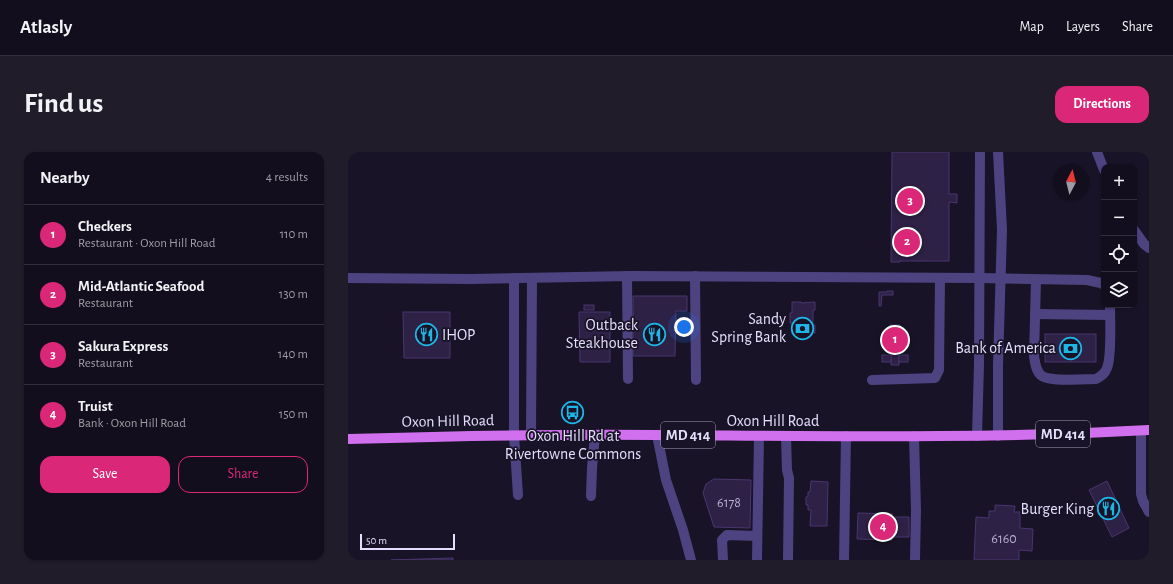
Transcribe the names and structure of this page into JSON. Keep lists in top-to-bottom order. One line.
{"streets":{"main road":["Oxon Hill Road","MD 414"]},"places":{"bank":["Sandy Spring Bank","Bank of America"],"restaurant":["Outback Steakhouse","IHOP","Burger King"],"bus stop":["Oxon Hill Rd at Rivertowne Commons"]},"house_numbers":["6178","6160"],"scale_bar":"50 m","north":"top","page":{"header":"Atlasly","nav":["Map","Layers","Share"],"buttons":["Directions",["Save","Share"]],"title":"Find us","heading":["Nearby","4 results"],"map_buttons":["+","−"],"pins":["3","2","1","4"],"list":[{"mark":"1","name":"Checkers","note":"Restaurant · Oxon Hill Road","value":"110 m"},{"mark":"2","name":"Mid-Atlantic Seafood","note":"Restaurant","value":"130 m"},{"mark":"3","name":"Sakura Express","note":"Restaurant","value":"140 m"},{"mark":"4","name":"Truist","note":"Bank · Oxon Hill Road","value":"150 m"}],"scale":"50 m"}}
